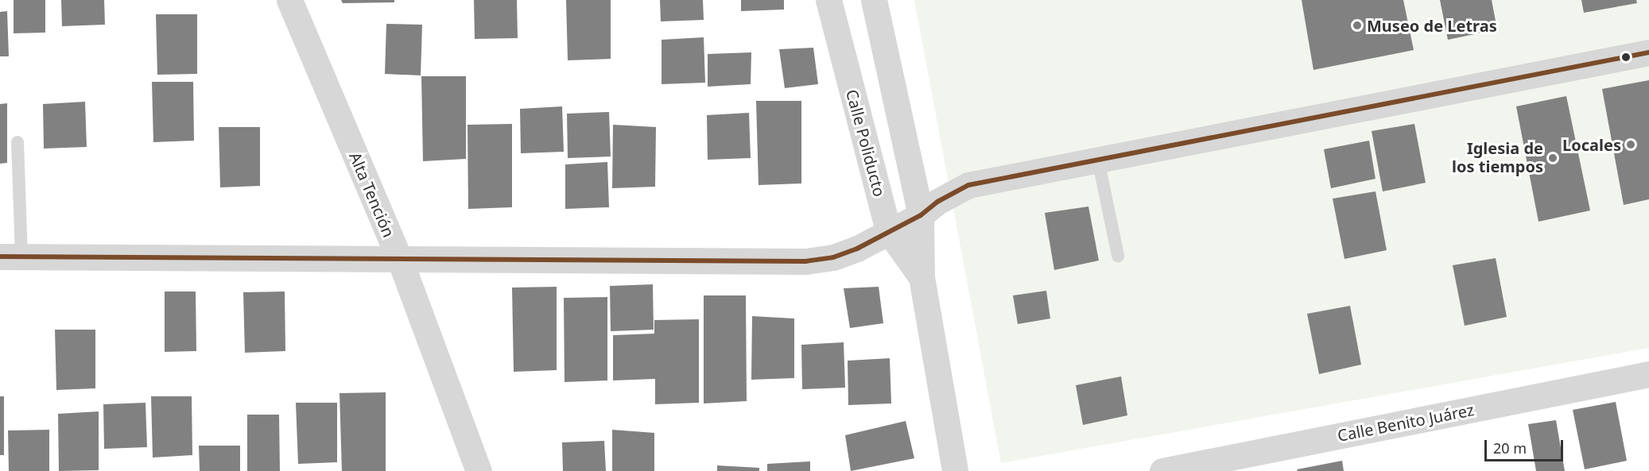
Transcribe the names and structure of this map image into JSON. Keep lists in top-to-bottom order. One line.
{"streets":{"street":["Calle Poliducto","Alta Tención","Calle Benito Juárez"]},"places":["Museo de Letras","Locales","Iglesia de los tiempos"],"scale_bar":"20 m"}
